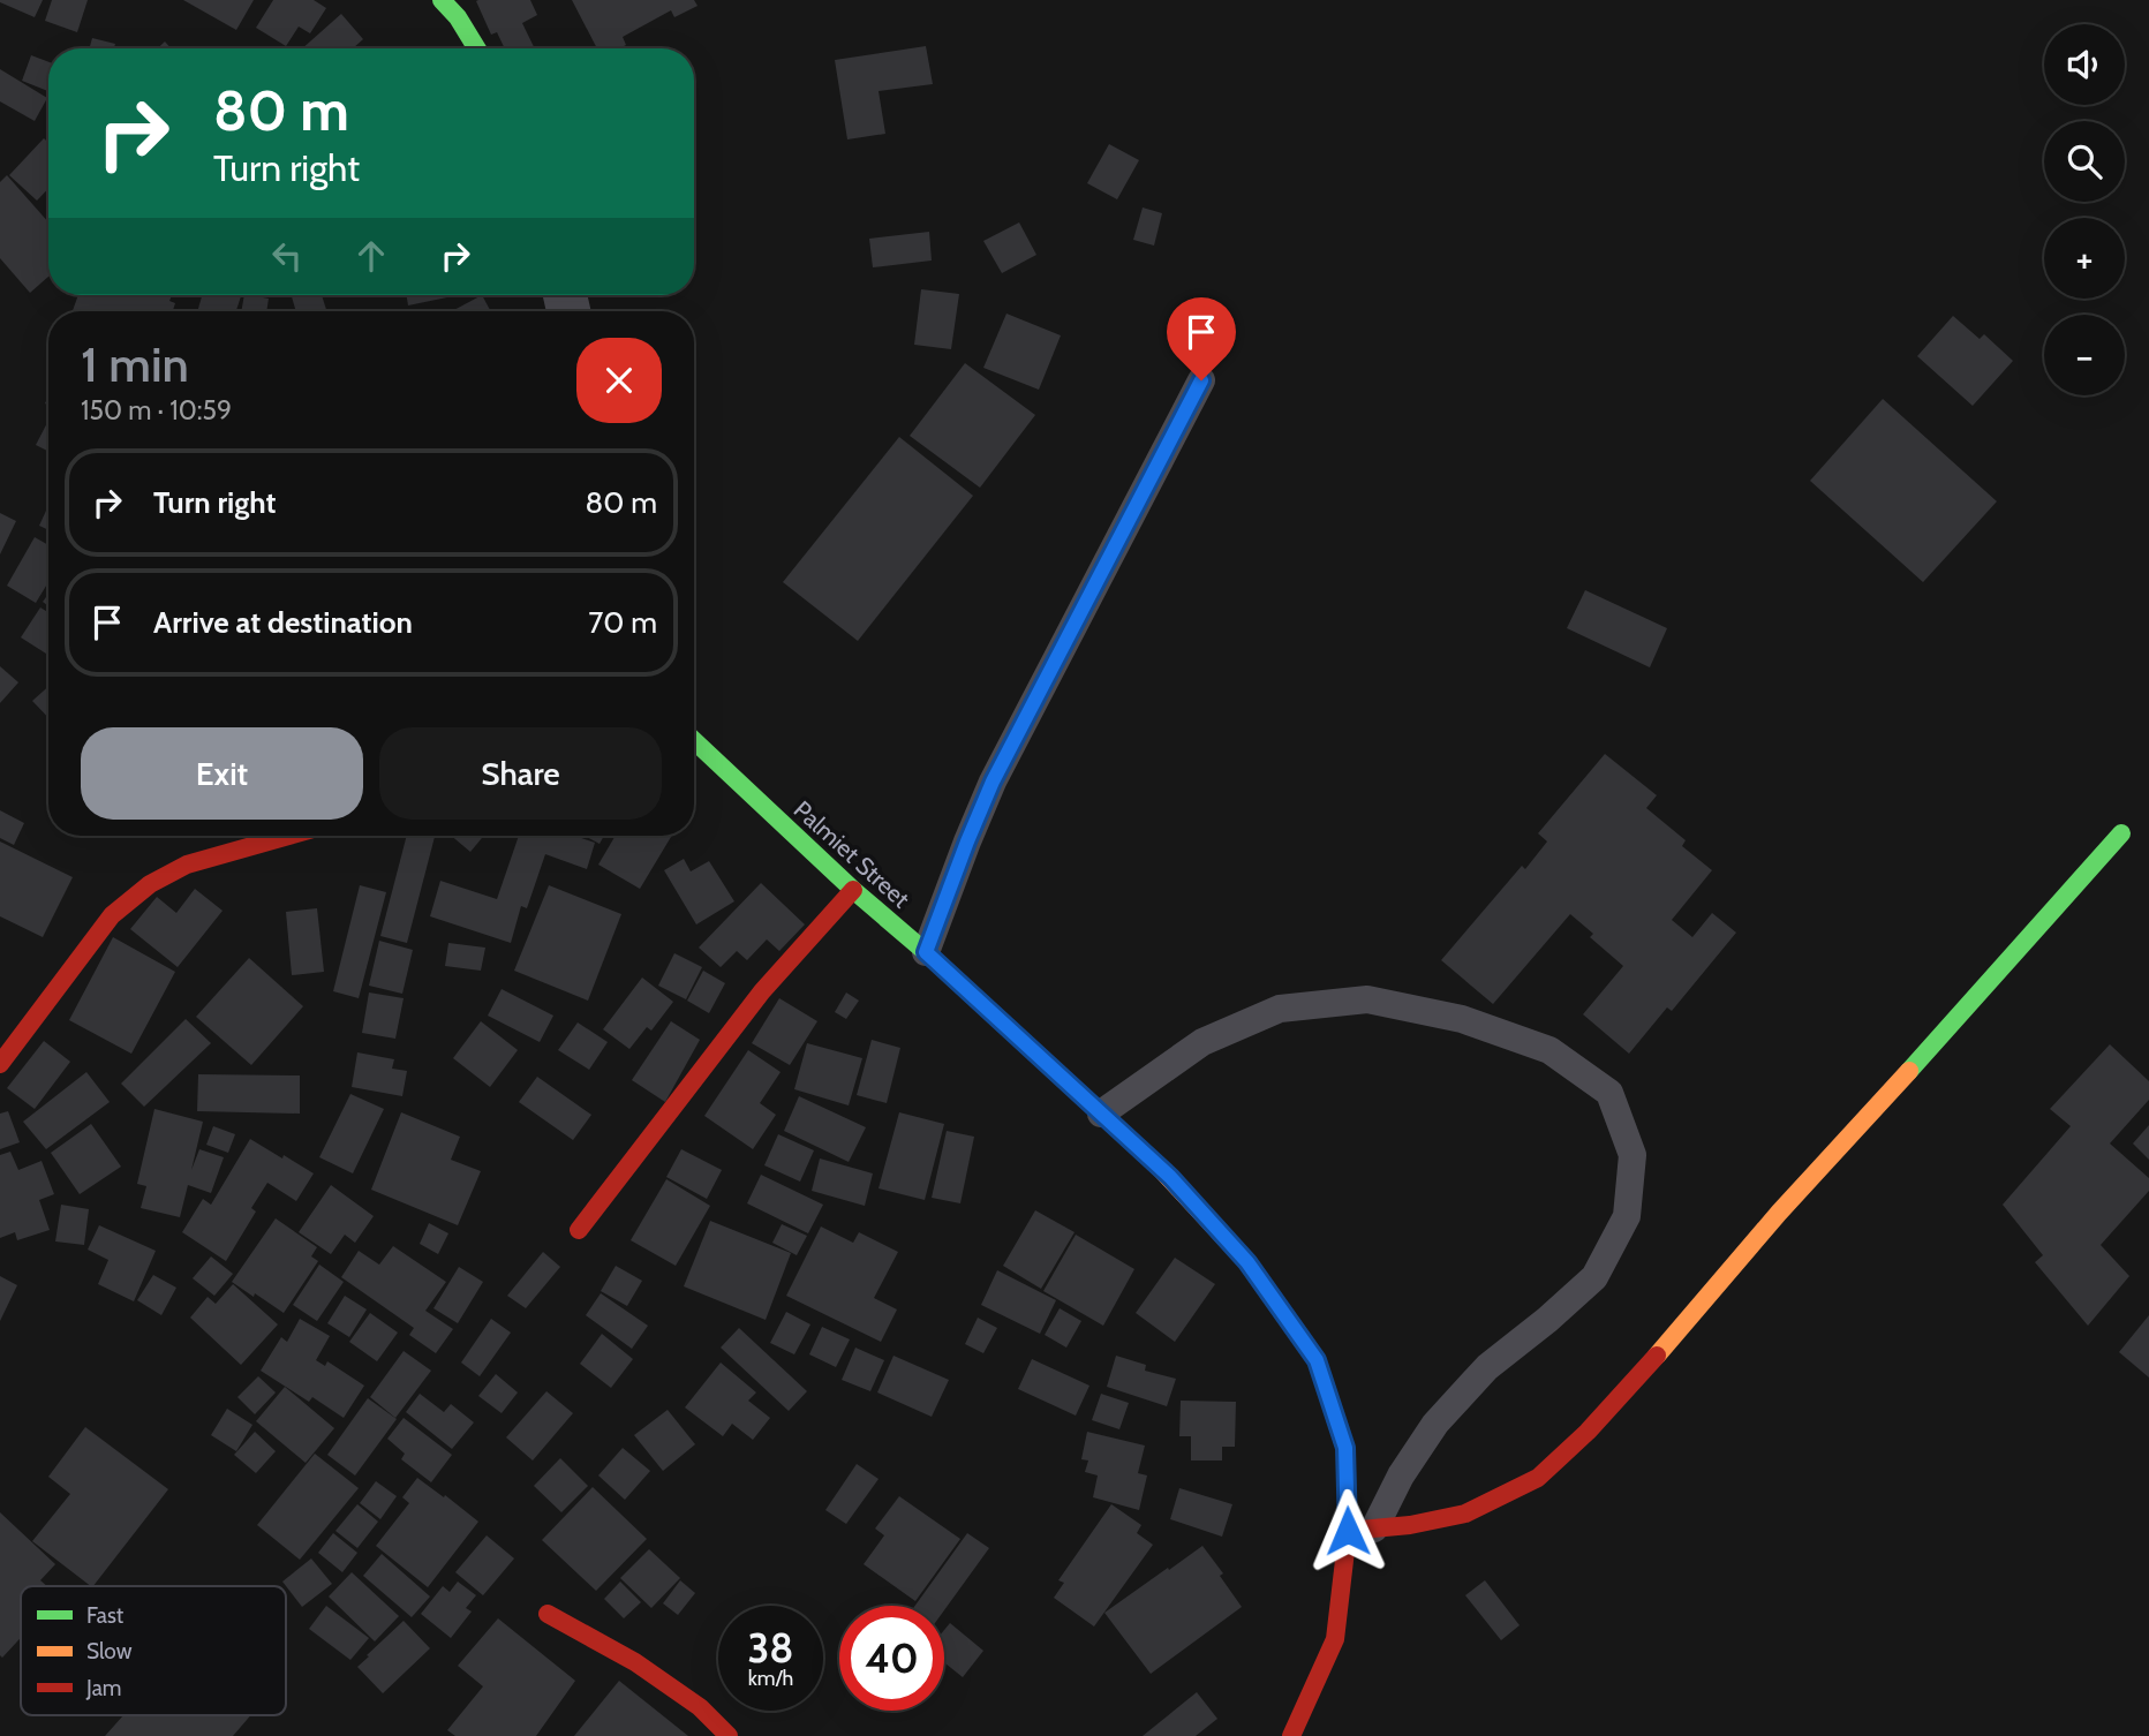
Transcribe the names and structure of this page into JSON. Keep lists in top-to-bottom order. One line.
{"streets":{"street":["Palmiet Street"]},"legend":["Fast","Slow","Jam"],"page":{"map_buttons":["+","−"],"turn":["80 m","Turn right"],"heading":["1 min","150 m · 10:59"],"list":[{"name":"Turn right","value":"80 m"},{"name":"Arrive at destination","value":"70 m"}],"buttons":["Exit","Share"],"speed":"38 km/h","limit":"40"}}
